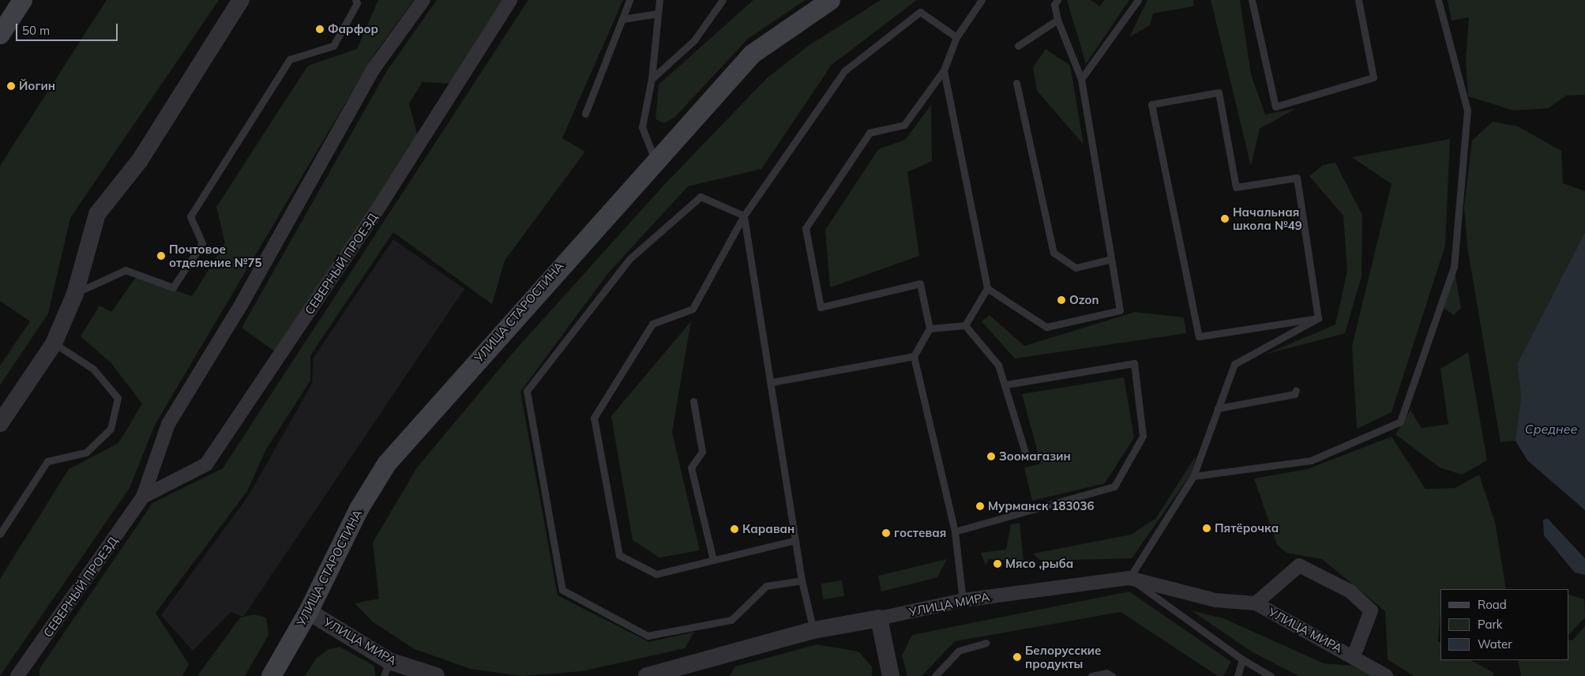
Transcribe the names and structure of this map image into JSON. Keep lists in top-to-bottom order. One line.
{"streets":{"main road":["УЛИЦА СТАРОСТИНА"],"street":["СЕВЕРНЫЙ ПРОЕЗД","УЛИЦА МИРА"]},"crossings":[["УЛИЦА СТАРОСТИНА","УЛИЦА МИРА"]],"water":["Среднее"],"places":["Фарфор","Йогин","Начальная школа №49","Почтовое отделение №75","Ozon","Зоомагазин","Мурманск 183036","Пятёрочка","Караван","гостевая","Мясо ,рыба","Белорусские продукты"],"legend":["Road","Park","Water"],"scale_bar":"50 m"}
